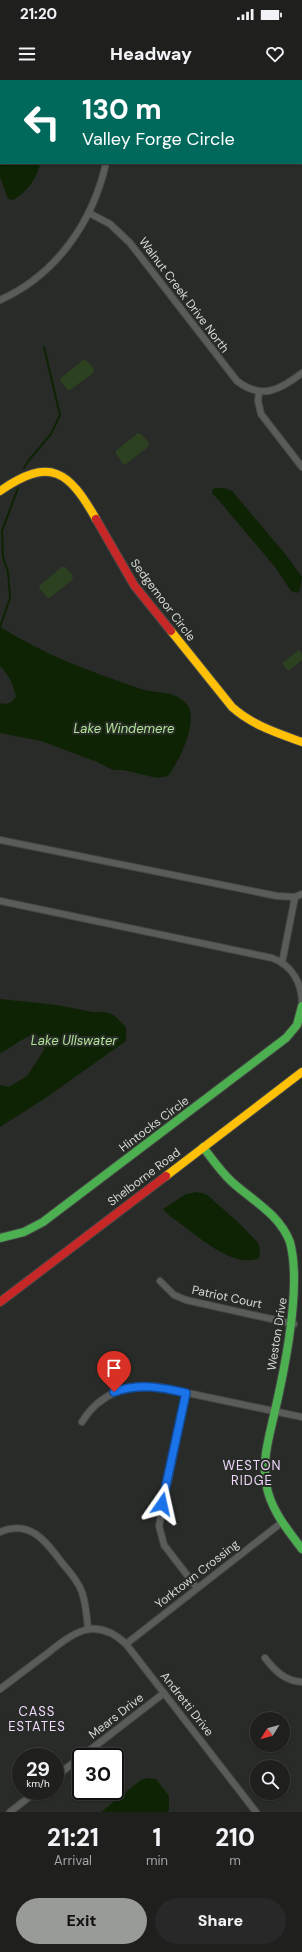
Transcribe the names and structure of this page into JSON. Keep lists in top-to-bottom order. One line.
{"streets":{"street":["Walnut Creek Drive North","Sedgemoor Circle","Hintocks Circle","Shelborne Road","Patriot Court","Weston Drive","Yorktown Crossing","Andretti Drive","Mears Drive"]},"crossings":[["Shelborne Road","Weston Drive"],["Patriot Court","Weston Drive"],["Weston Drive","Yorktown Crossing"],["Yorktown Crossing","Andretti Drive"],["Andretti Drive","Mears Drive"]],"districts":["WESTON RIDGE","CASS ESTATES"],"water":["Lake Windemere","Lake Ullswater"],"north":"bottom left","page":{"status":"21:20","header":"Headway","turn":["130 m","Valley Forge Circle"],"speed":"29 km/h","limit":"30","eta":["21:21","Arrival","1","min","210","m"],"buttons":["Exit","Share"]}}
